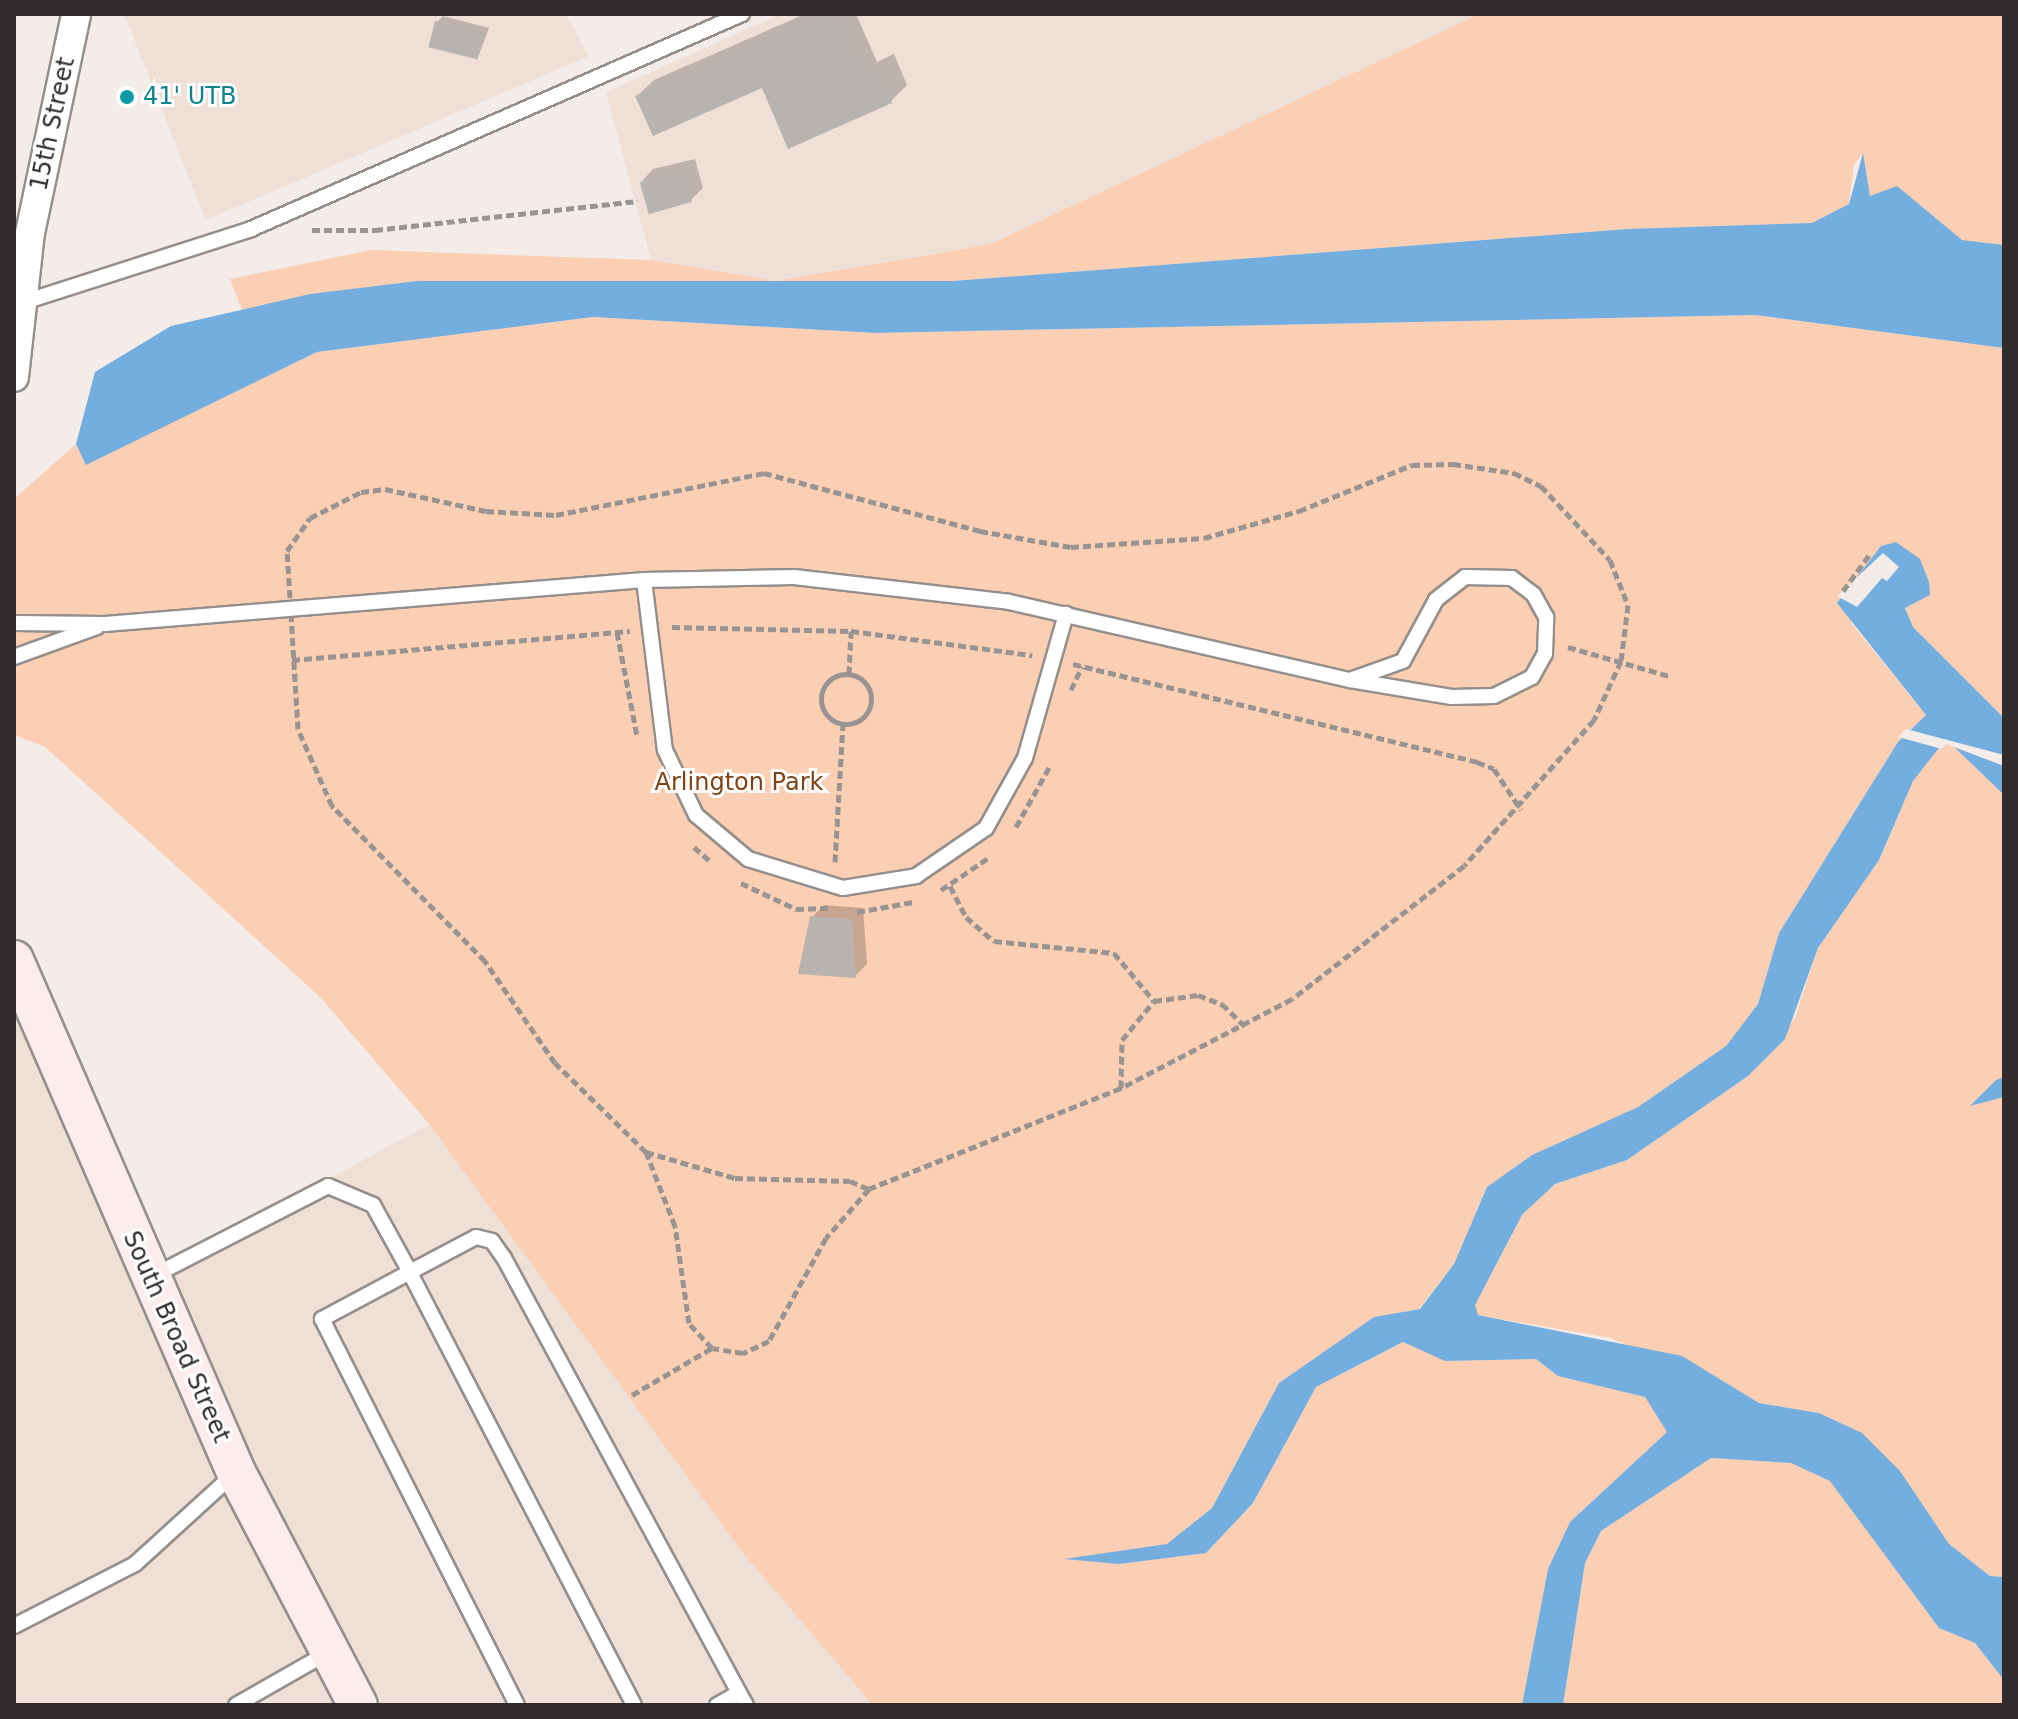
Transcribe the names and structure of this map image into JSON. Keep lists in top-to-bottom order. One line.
{"streets":{"street":["15th Street","South Broad Street"]},"parks":["Arlington Park"],"places":["41' UTB"]}
